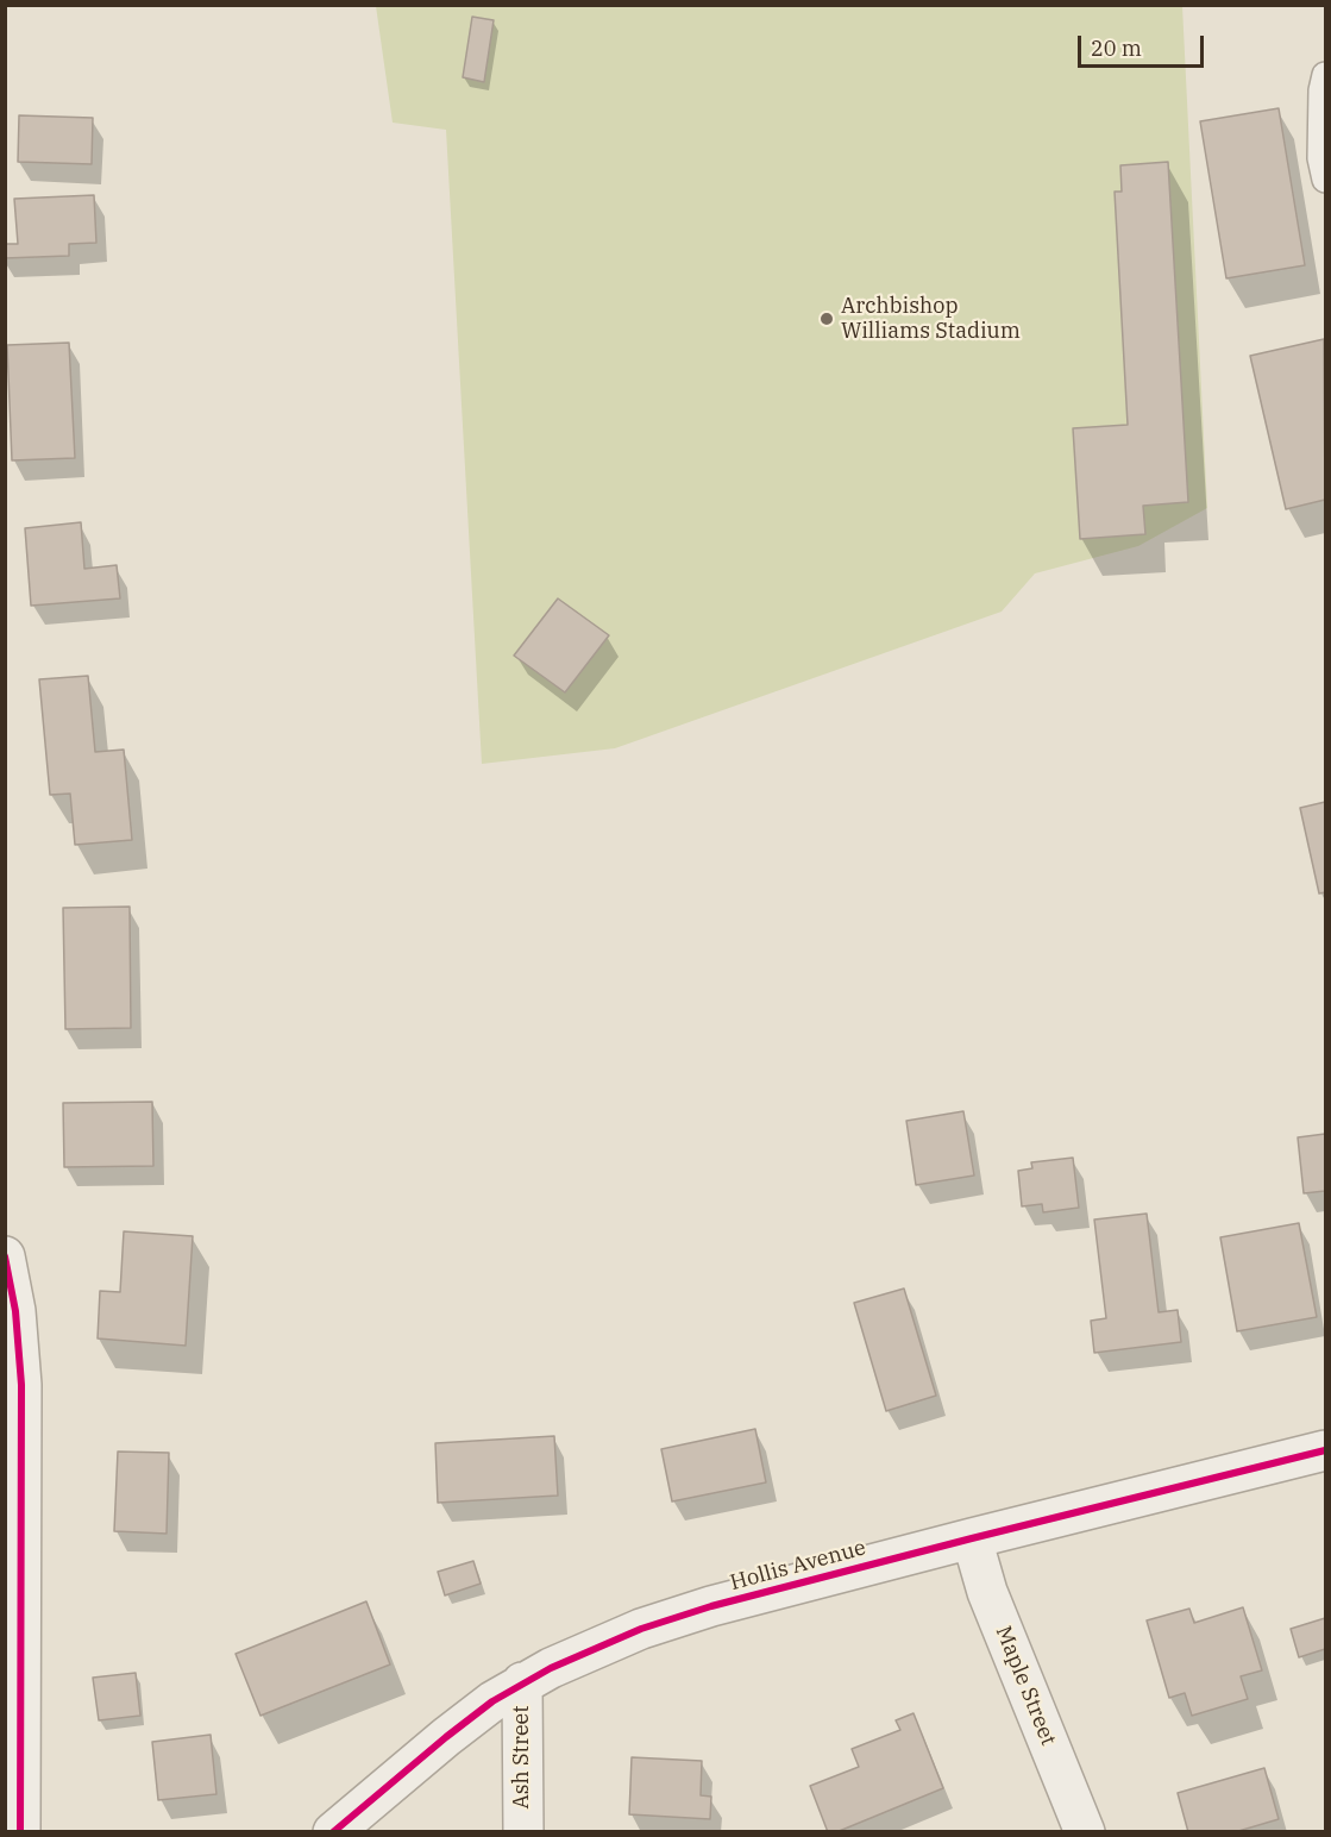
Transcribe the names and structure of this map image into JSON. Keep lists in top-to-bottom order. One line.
{"streets":{"street":["Hollis Avenue","Maple Street","Ash Street"]},"crossings":[["Hollis Avenue","Maple Street"],["Hollis Avenue","Ash Street"]],"places":["Archbishop Williams Stadium"],"scale_bar":"20 m"}
